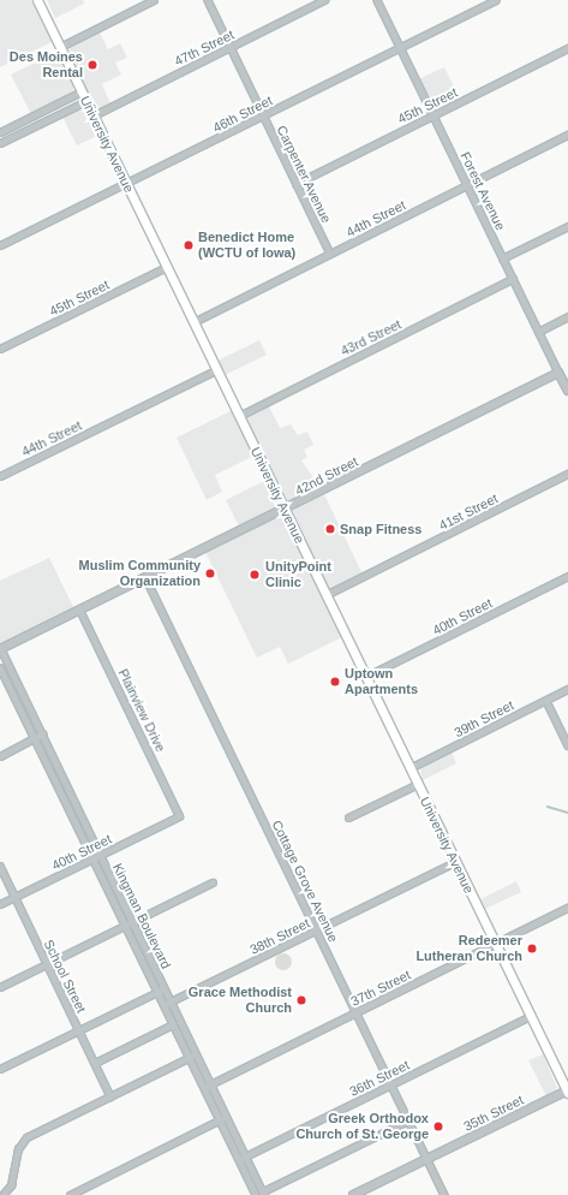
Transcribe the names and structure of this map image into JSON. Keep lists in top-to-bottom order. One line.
{"streets":{"main road":["University Avenue"],"street":["47th Street","45th Street","46th Street","Carpenter Avenue","Forest Avenue","44th Street","43rd Street","42nd Street","41st Street","40th Street","Plainview Drive","39th Street","Cottage Grove Avenue","Kingman Boulevard","38th Street","School Street","37th Street","36th Street","35th Street"]},"crossings":[["47th Street","University Avenue"],["47th Street","Carpenter Avenue"],["45th Street","University Avenue"],["45th Street","Carpenter Avenue"],["45th Street","Forest Avenue"],["46th Street","University Avenue"],["46th Street","Carpenter Avenue"],["46th Street","Forest Avenue"],["University Avenue","44th Street"],["University Avenue","43rd Street"],["University Avenue","42nd Street"],["University Avenue","41st Street"],["University Avenue","40th Street"],["University Avenue","39th Street"],["University Avenue","38th Street"],["University Avenue","37th Street"],["University Avenue","36th Street"],["University Avenue","35th Street"],["Carpenter Avenue","44th Street"],["Forest Avenue","44th Street"],["Forest Avenue","43rd Street"],["Forest Avenue","42nd Street"],["42nd Street","Plainview Drive"],["42nd Street","Cottage Grove Avenue"],["42nd Street","Kingman Boulevard"],["40th Street","Plainview Drive"],["40th Street","Kingman Boulevard"],["40th Street","School Street"],["Cottage Grove Avenue","38th Street"],["Cottage Grove Avenue","37th Street"],["Cottage Grove Avenue","36th Street"],["Cottage Grove Avenue","35th Street"],["Kingman Boulevard","38th Street"],["Kingman Boulevard","37th Street"],["Kingman Boulevard","36th Street"]],"places":["Des Moines Rental","Benedict Home (WCTU of Iowa)","Snap Fitness","Muslim Community Organization","UnityPoint Clinic","Uptown Apartments","Redeemer Lutheran Church","Grace Methodist Church","Greek Orthodox Church of St. George"]}
